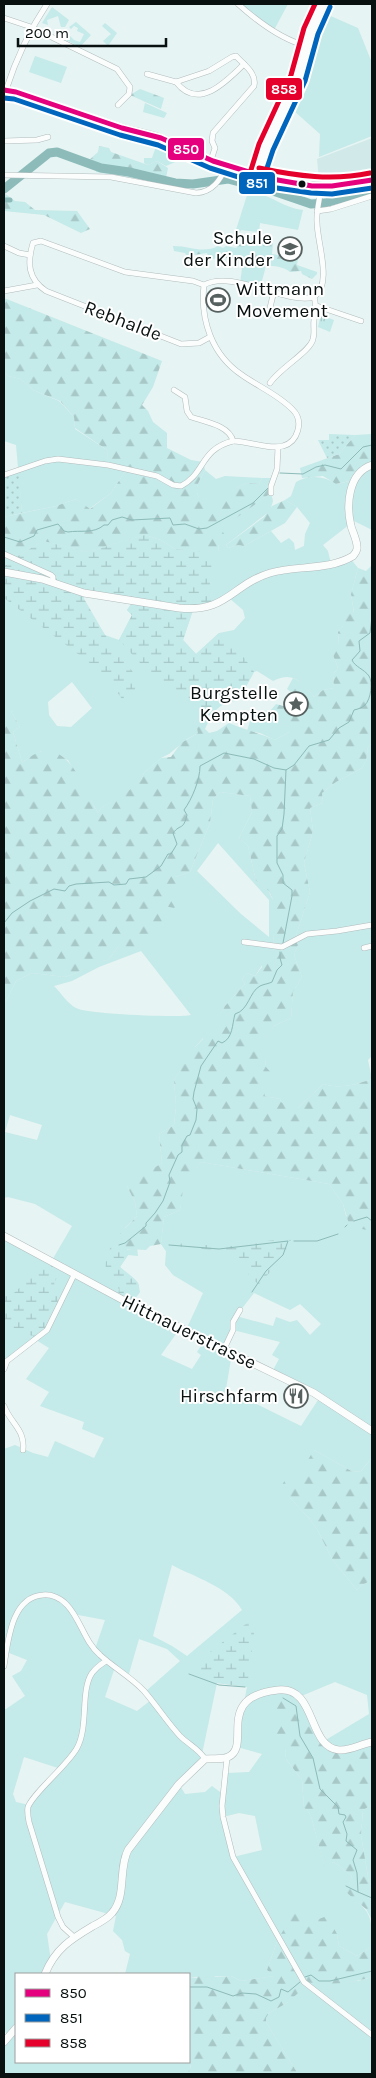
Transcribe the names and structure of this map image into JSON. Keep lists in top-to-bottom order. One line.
{"streets":{"street":["Rebhalde","Hittnauerstrasse"]},"places":{"school or university":["Schule der Kinder"],"sports":["Wittmann Movement"],"place":["Burgstelle Kempten"],"restaurant":["Hirschfarm"]},"lines":["transit line 858","transit line 851","transit line 850"],"legend":["850","851","858"],"scale_bar":"200 m"}
